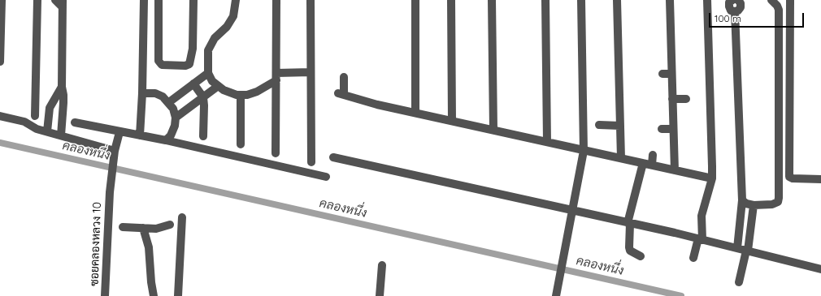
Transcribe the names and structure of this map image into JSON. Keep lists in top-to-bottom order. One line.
{"streets":{"street":["ซอยคลองหลวง 10"]},"water":["คลองหนึ่ง"],"scale_bar":"100 m"}
